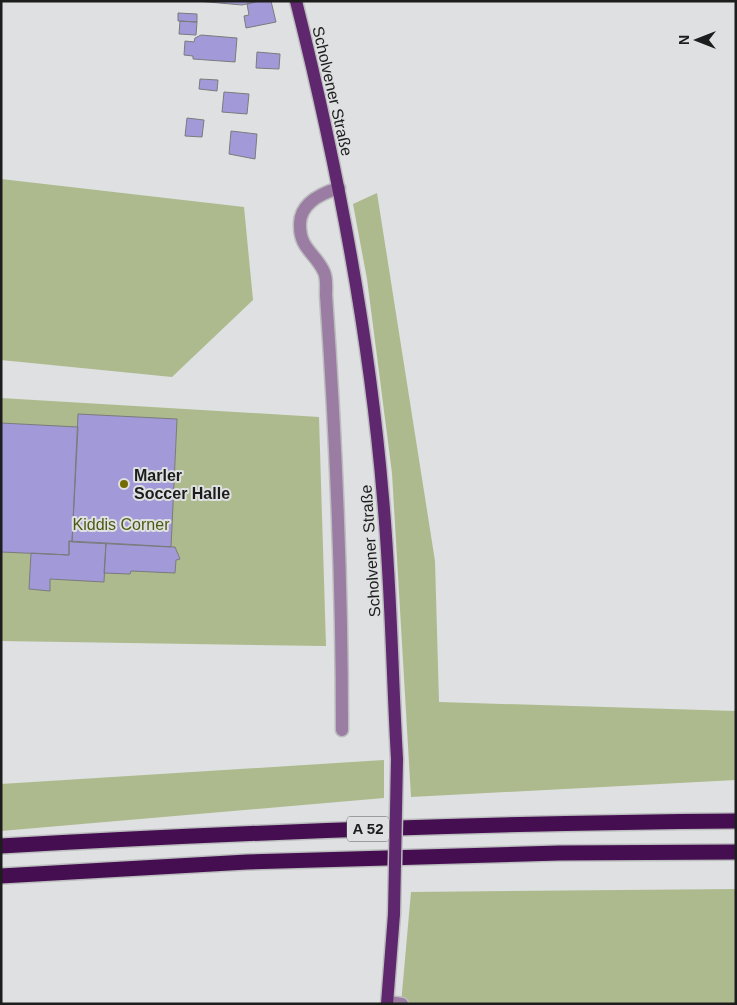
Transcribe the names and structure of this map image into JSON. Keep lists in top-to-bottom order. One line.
{"streets":{"highway":["A 52"],"main road":["Scholvener Straße"]},"parks":["Kiddis Corner"],"places":["Marler Soccer Halle"],"north":"left"}
